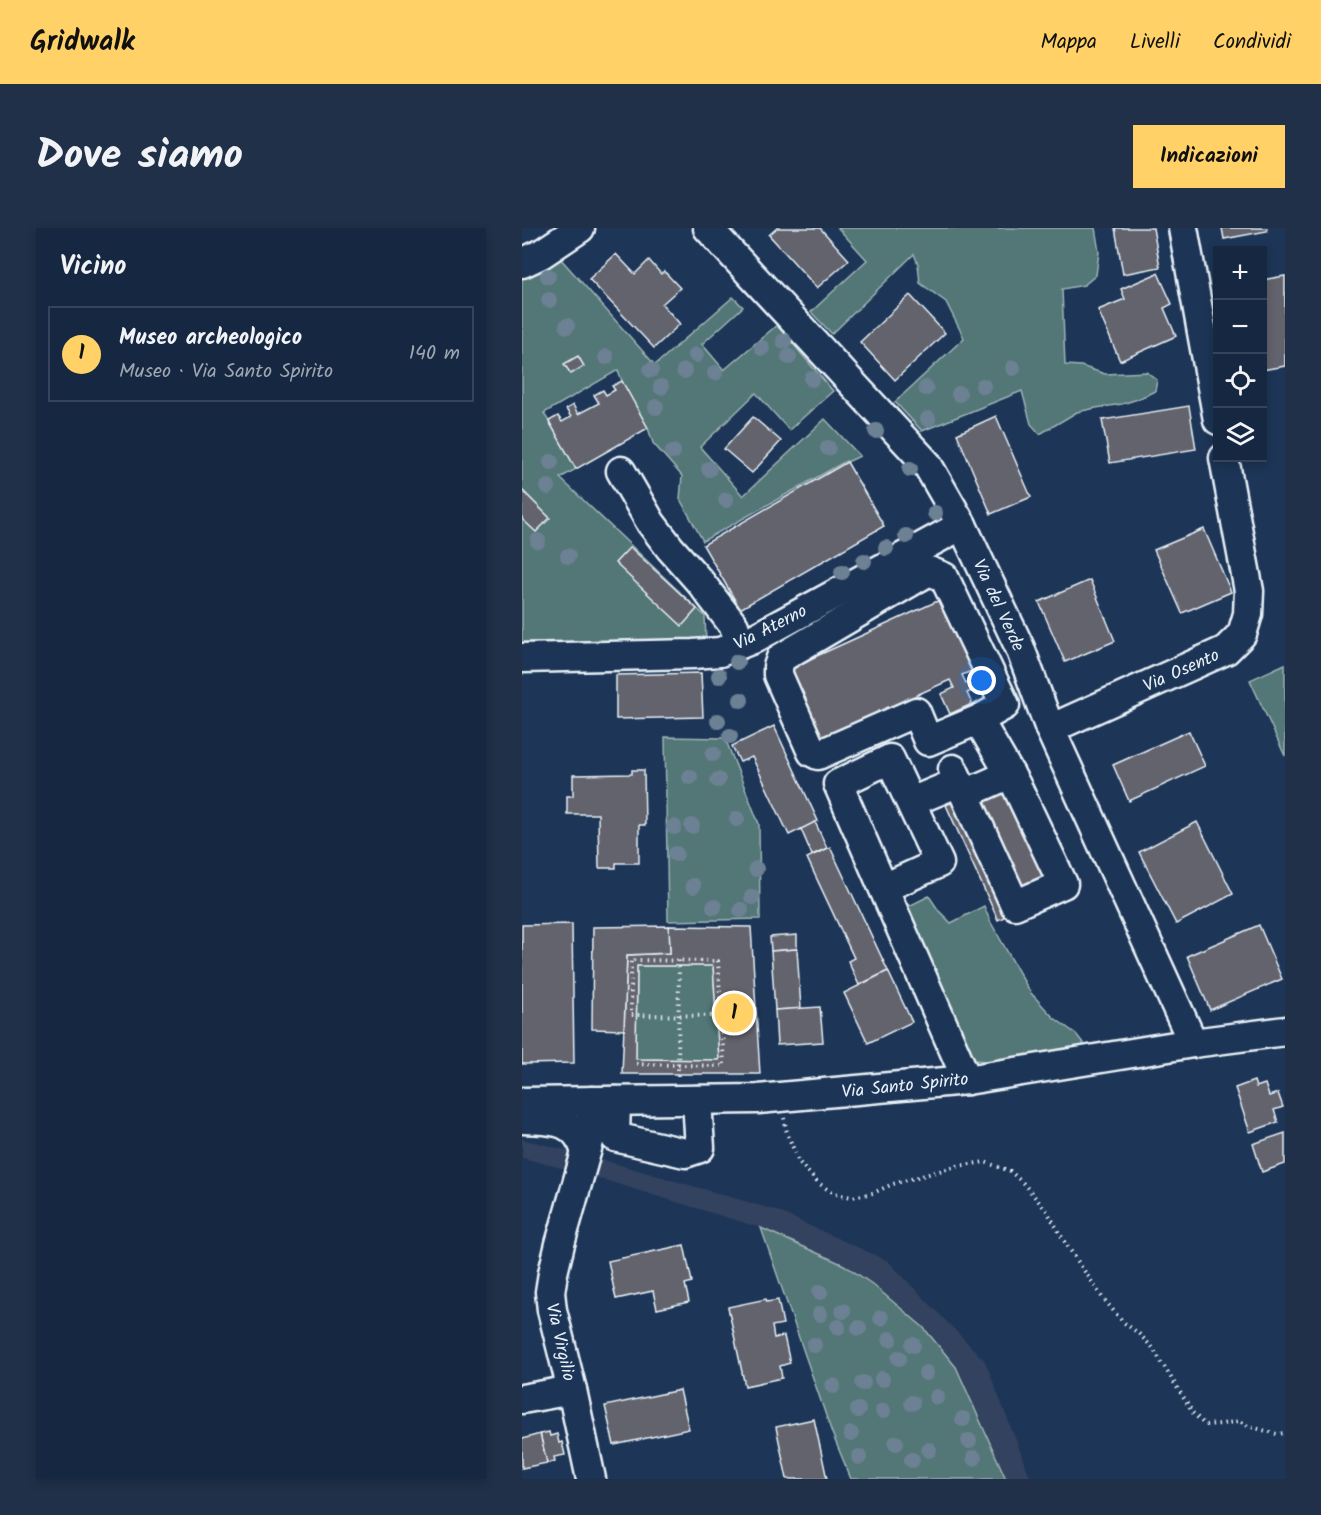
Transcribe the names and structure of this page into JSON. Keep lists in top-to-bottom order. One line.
{"streets":{"street":["Via del Verde","Via Aterno","Via Osento","Via Santo Spirito","Via Virgilio"]},"crossings":[["Via del Verde","Via Aterno"],["Via del Verde","Via Osento"],["Via del Verde","Via Santo Spirito"],["Via Santo Spirito","Via Virgilio"]],"page":{"header":"Gridwalk","nav":["Mappa","Livelli","Condividi"],"title":"Dove siamo","buttons":"Indicazioni","heading":"Vicino","map_buttons":["+","−"],"list":[{"mark":"1","name":"Museo archeologico","note":"Museo · Via Santo Spirito","value":"140 m"}],"pins":"1"}}
